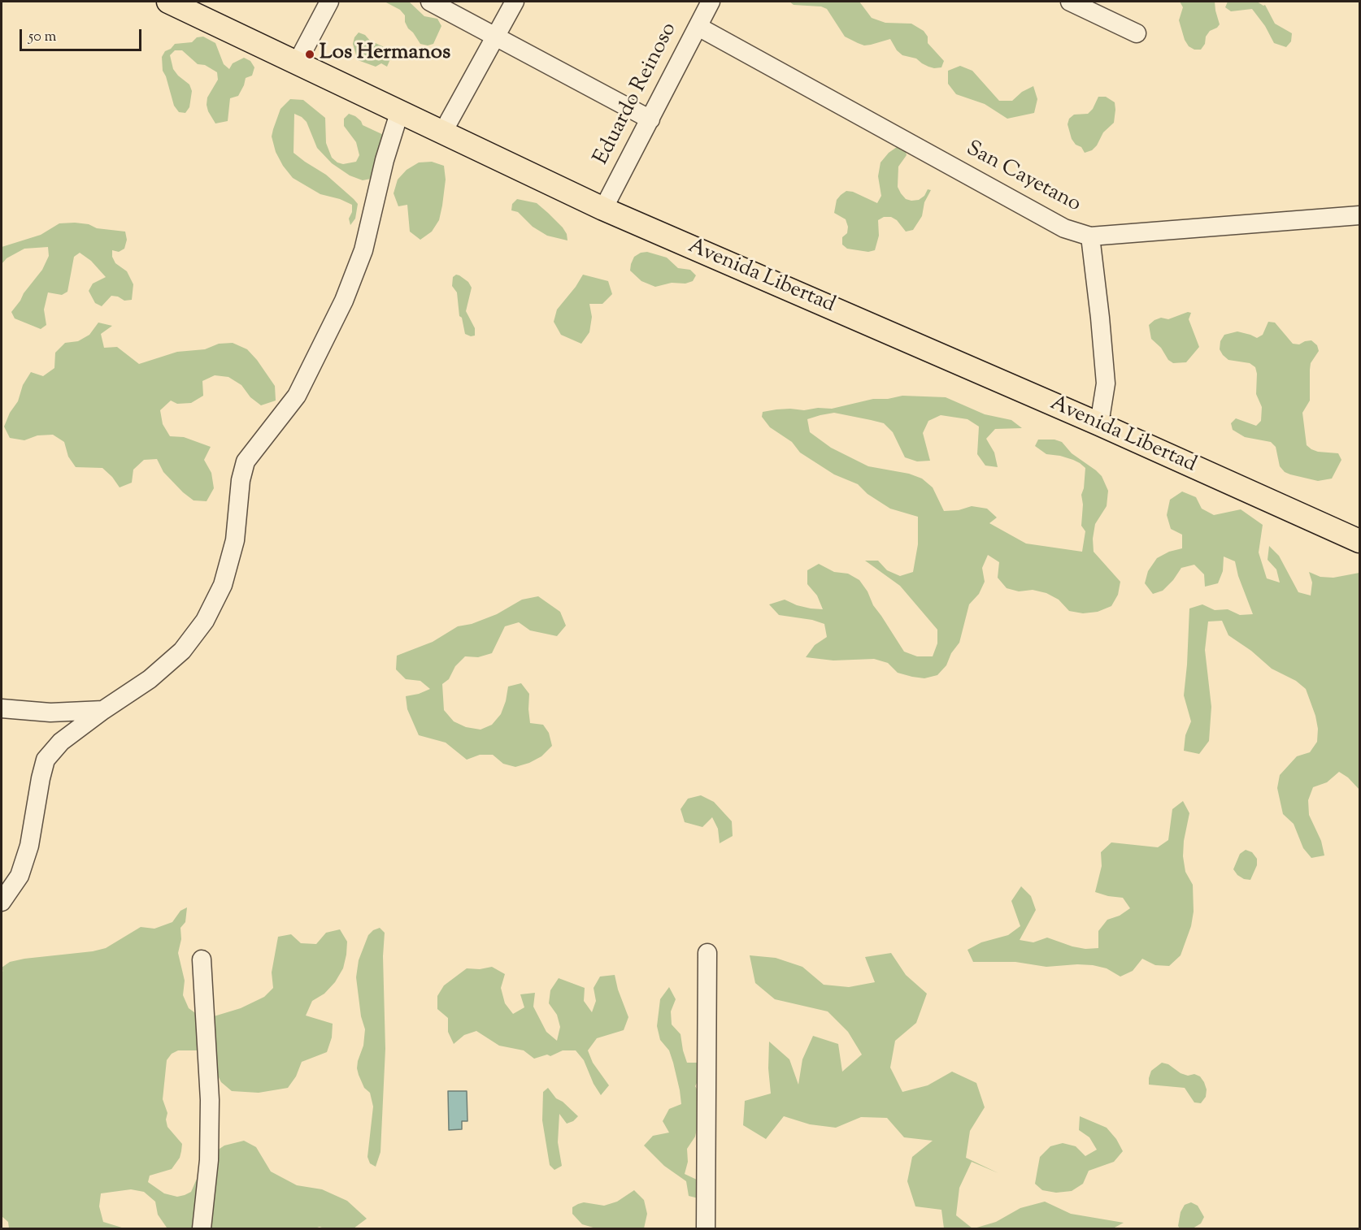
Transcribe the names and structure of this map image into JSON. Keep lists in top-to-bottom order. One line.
{"streets":{"main road":["Avenida Libertad"],"street":["Eduardo Reinoso","San Cayetano"]},"crossings":[["Eduardo Reinoso","San Cayetano"],["Eduardo Reinoso","Avenida Libertad"]],"places":["Los Hermanos"],"scale_bar":"50 m"}
